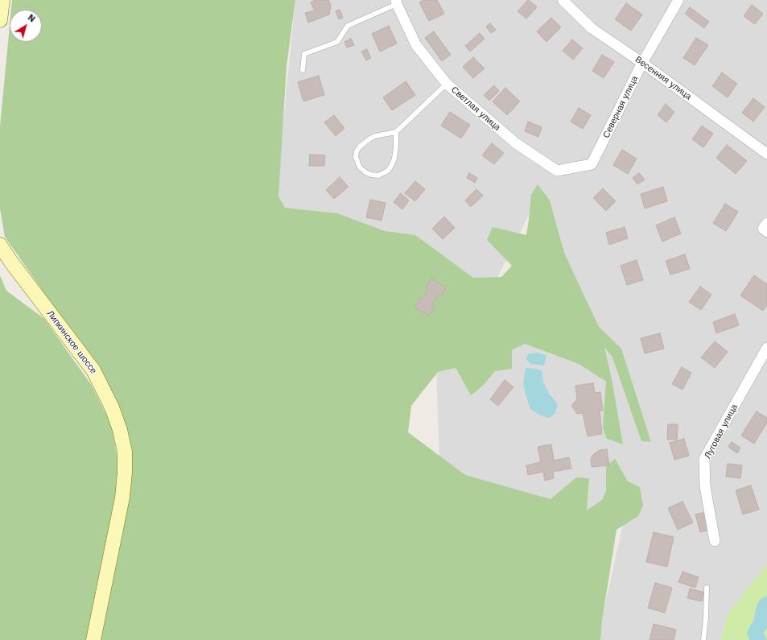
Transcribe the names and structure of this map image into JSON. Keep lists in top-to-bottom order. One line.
{"streets":{"street":["Весенняя улица","Северная улица","Светлая улица","Липкинское шоссе","Луговая улица"]},"crossings":[["Весенняя улица","Северная улица"],["Северная улица","Светлая улица"]],"north":"top right"}
